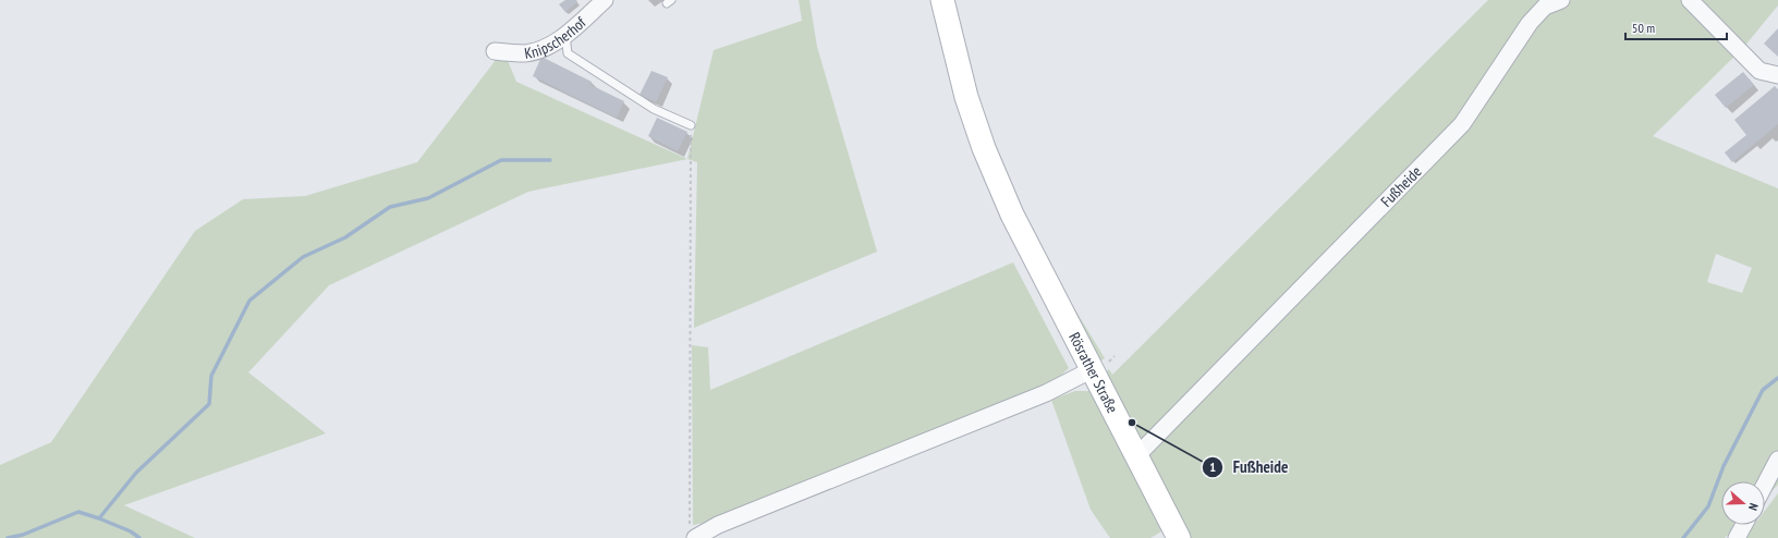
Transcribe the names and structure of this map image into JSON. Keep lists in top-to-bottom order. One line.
{"streets":{"street":["Knipscherhof","Fußheide","Rösrather Straße"]},"crossings":[["Fußheide","Rösrather Straße"]],"places":["Fußheide"],"scale_bar":"50 m","north":"right"}
